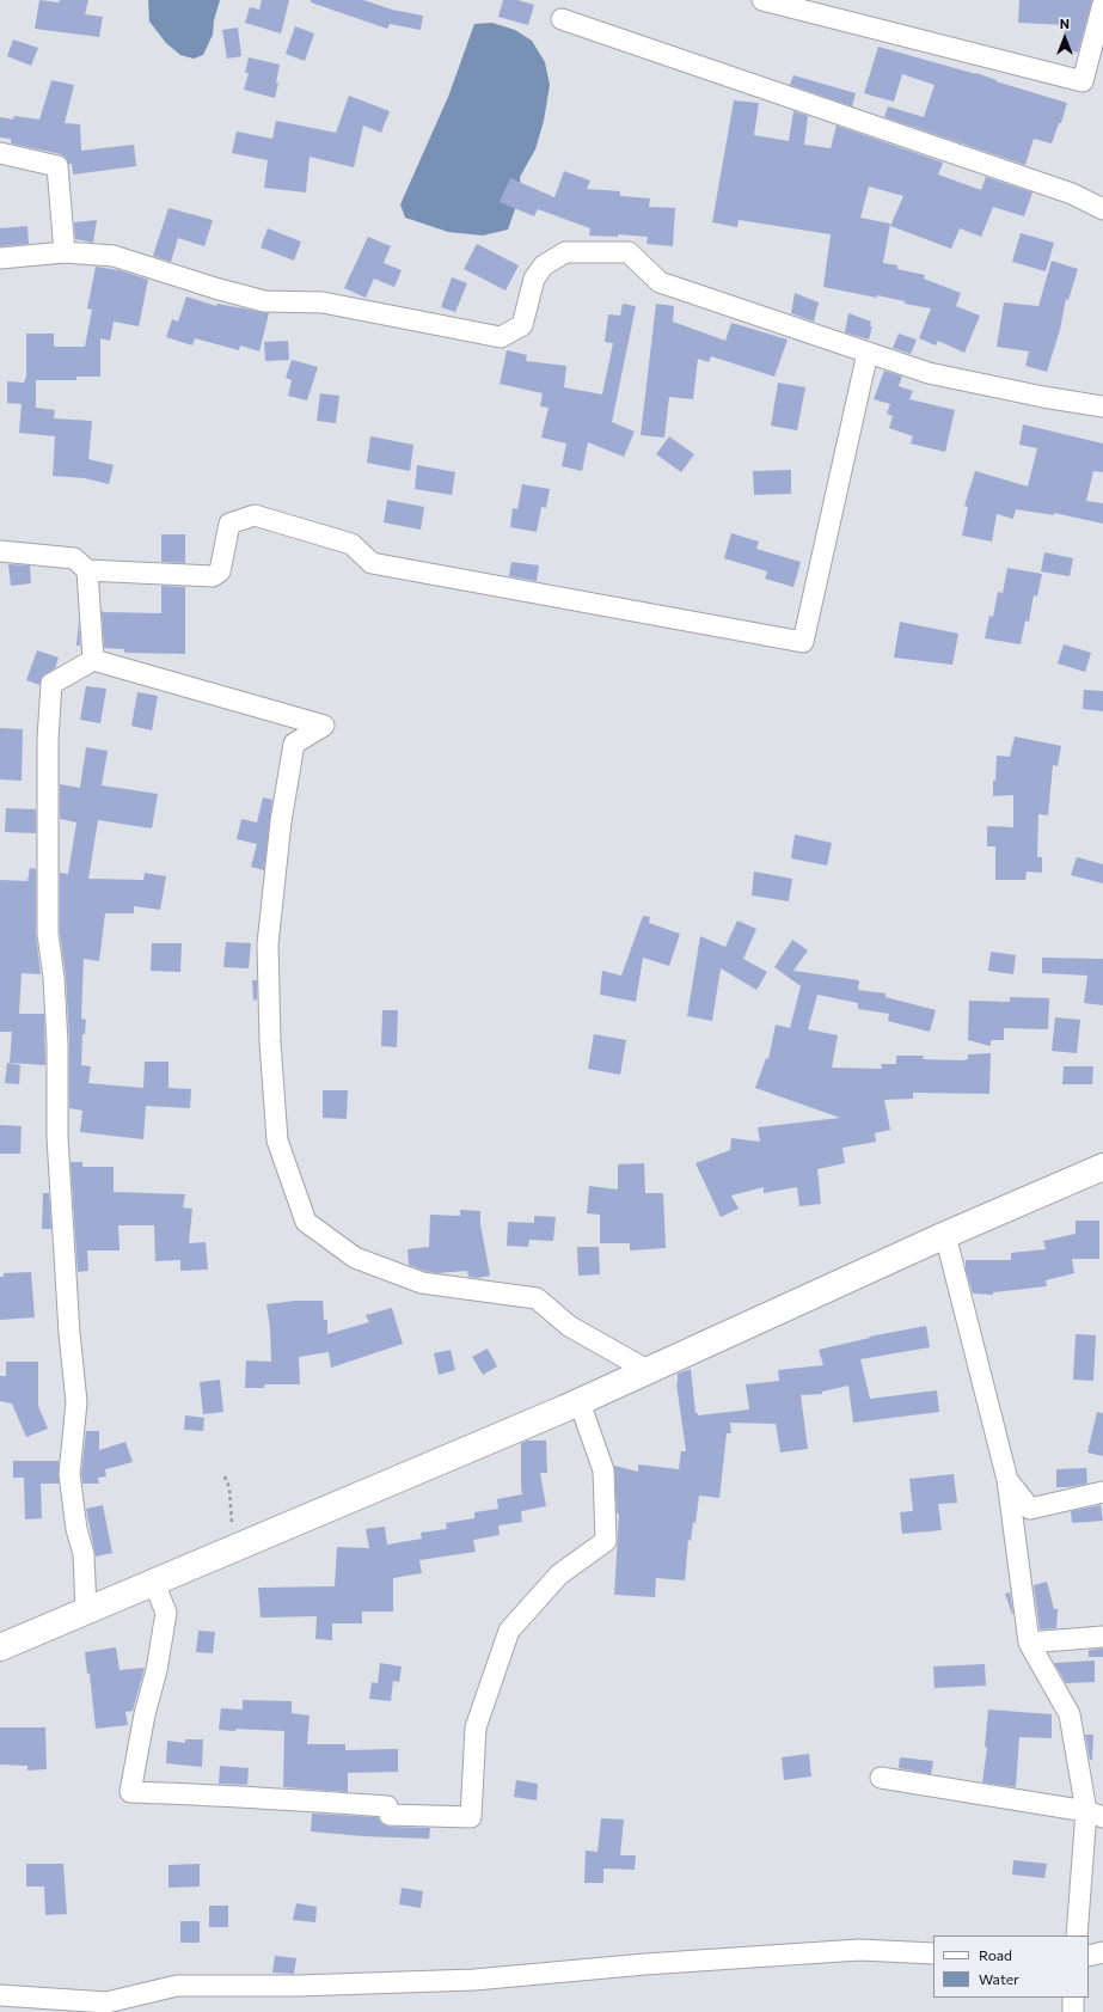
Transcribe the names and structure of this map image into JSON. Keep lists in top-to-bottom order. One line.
{"legend":["Road","Water"],"north":"top"}
